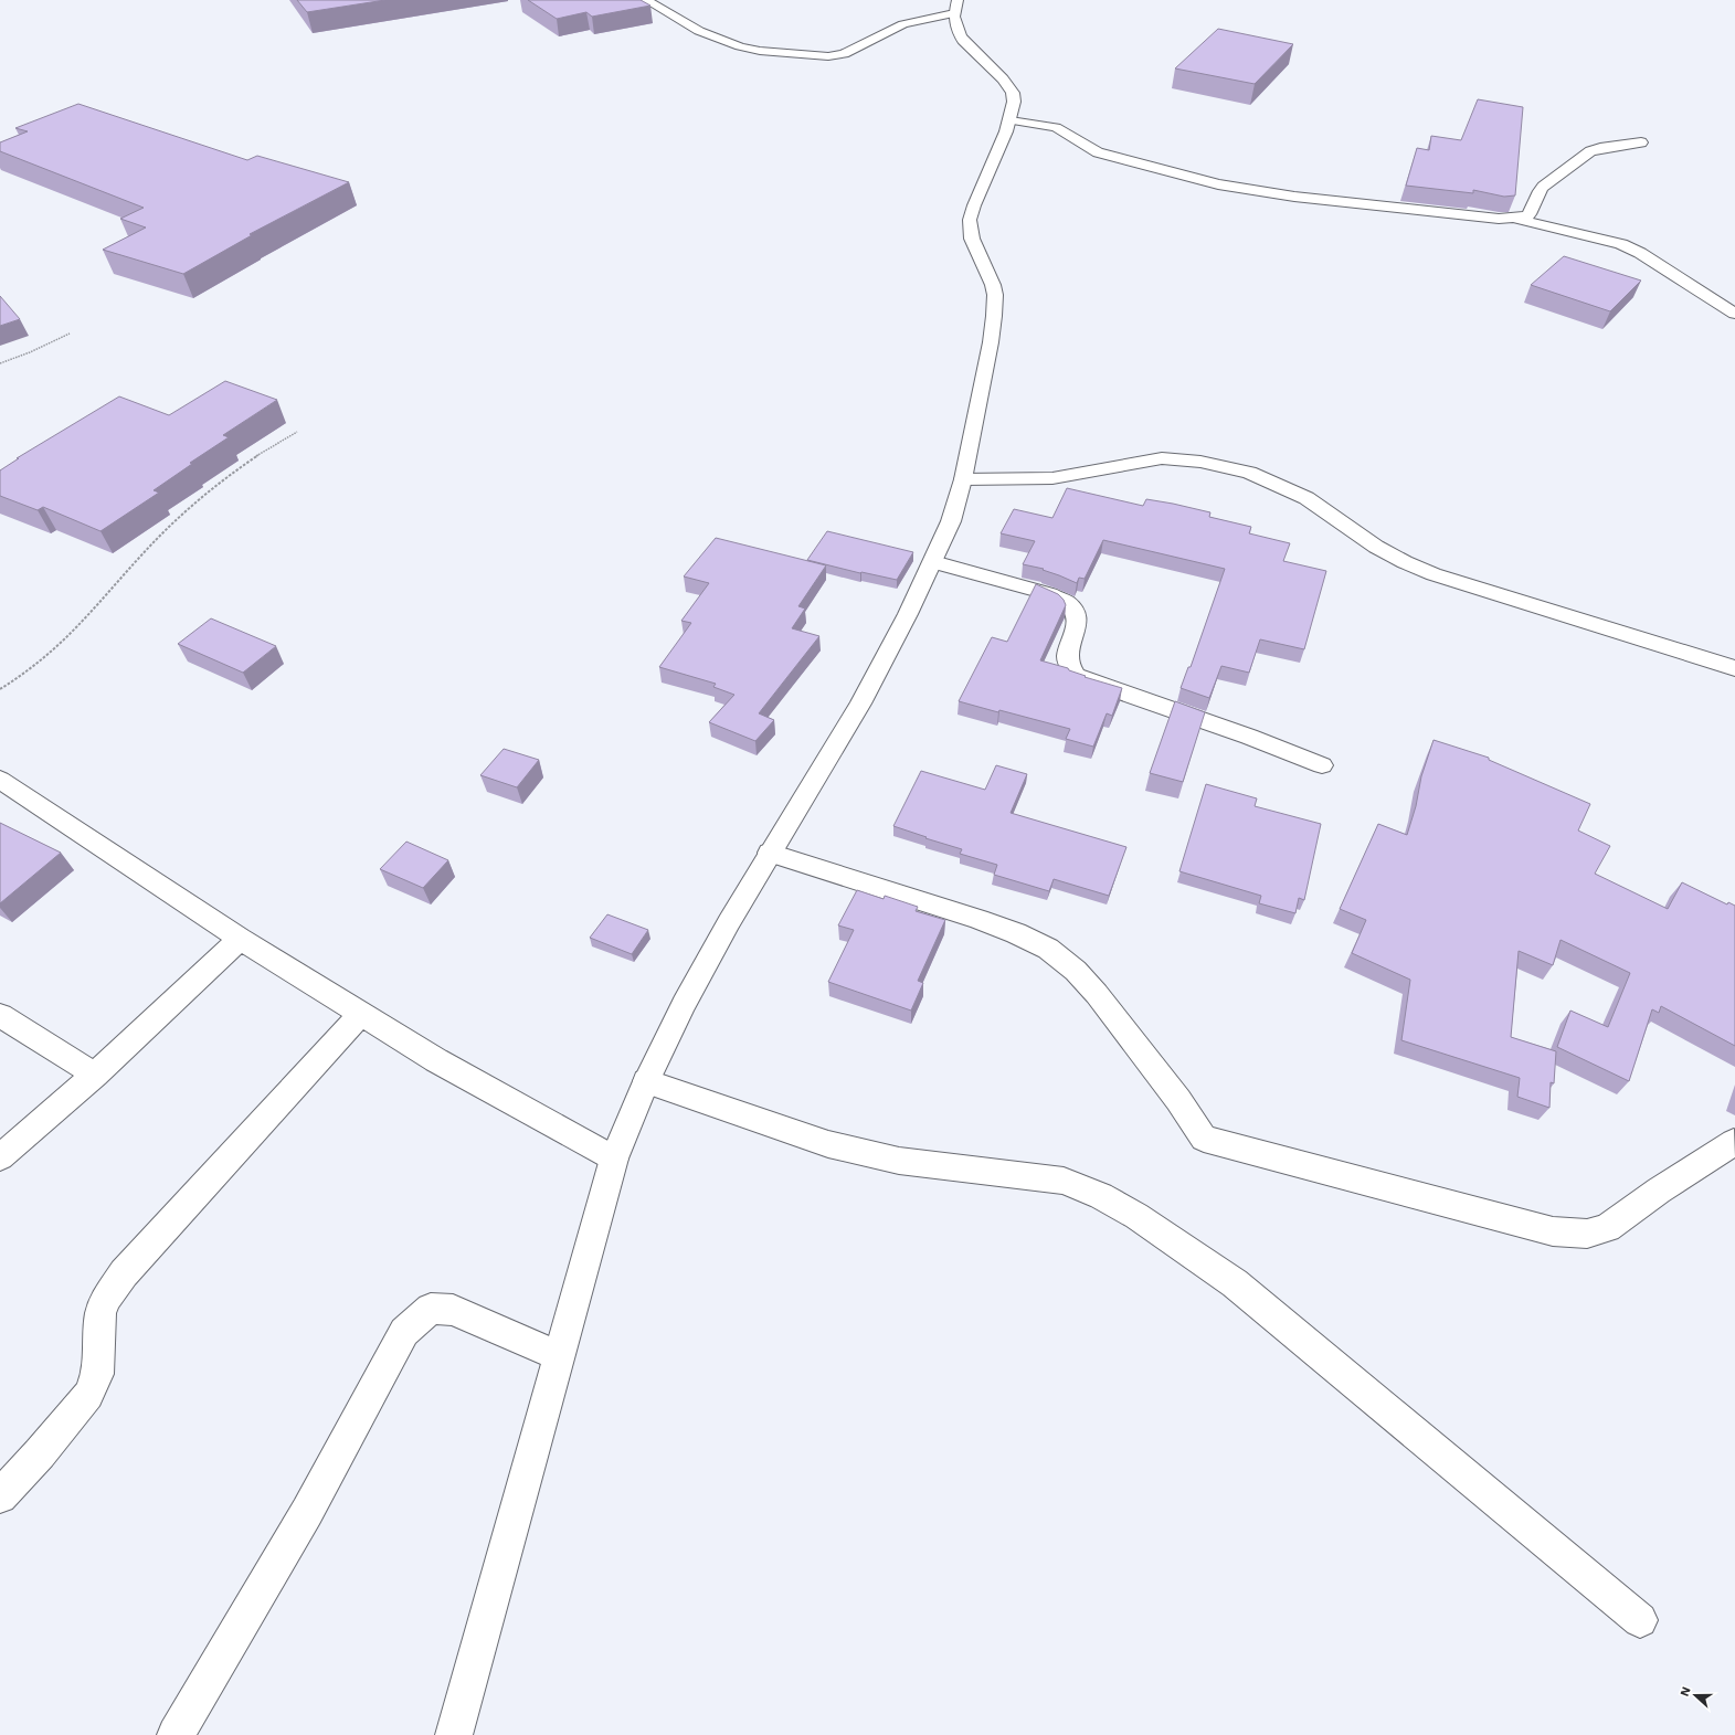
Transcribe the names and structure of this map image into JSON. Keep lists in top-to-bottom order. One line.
{"north":"left"}
